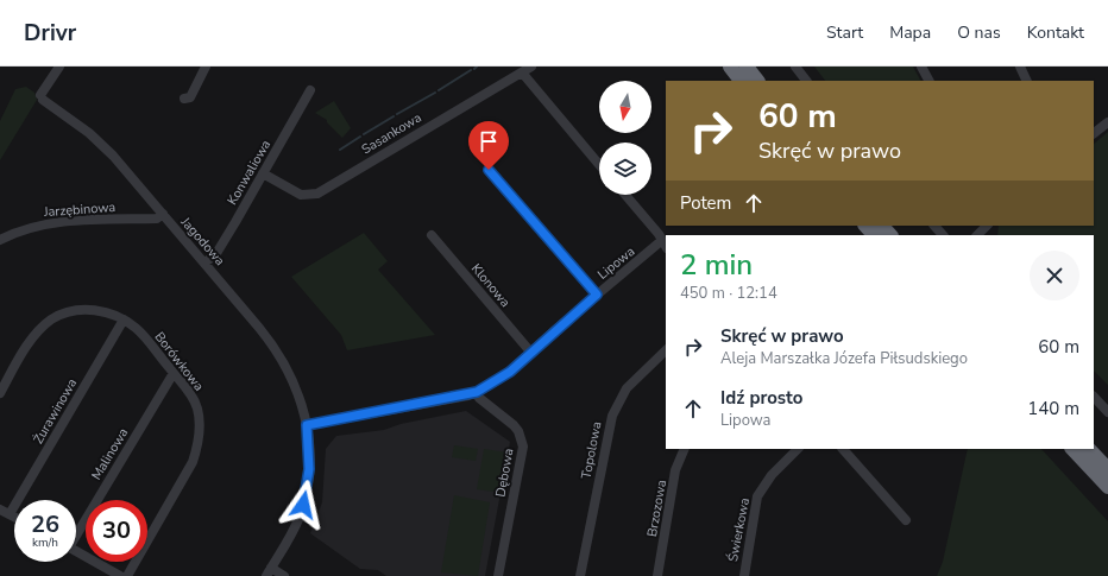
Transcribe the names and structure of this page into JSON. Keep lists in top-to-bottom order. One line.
{"streets":{"street":["Sasankowa","Konwaliowa","Jarzębinowa","Jagodowa","Lipowa","Klonowa","Borówkowa","Żurawinowa","Topolowa","Malinowa","Dębowa","Brzozowa","Świerkowa"]},"crossings":[["Sasankowa","Konwaliowa"],["Konwaliowa","Jagodowa"],["Jarzębinowa","Jagodowa"],["Jagodowa","Lipowa"],["Lipowa","Klonowa"],["Lipowa","Dębowa"],["Borówkowa","Żurawinowa"],["Borówkowa","Malinowa"]],"north":"bottom","page":{"header":"Drivr","nav":["Start","Mapa","O nas","Kontakt"],"turn":["60 m","Skręć w prawo"],"then":"Potem","heading":["2 min","450 m · 12:14"],"list":[{"name":"Skręć w prawo","note":"Aleja Marszałka Józefa Piłsudskiego","value":"60 m"},{"name":"Idź prosto","note":"Lipowa","value":"140 m"}],"speed":"26 km/h","limit":"30"}}
